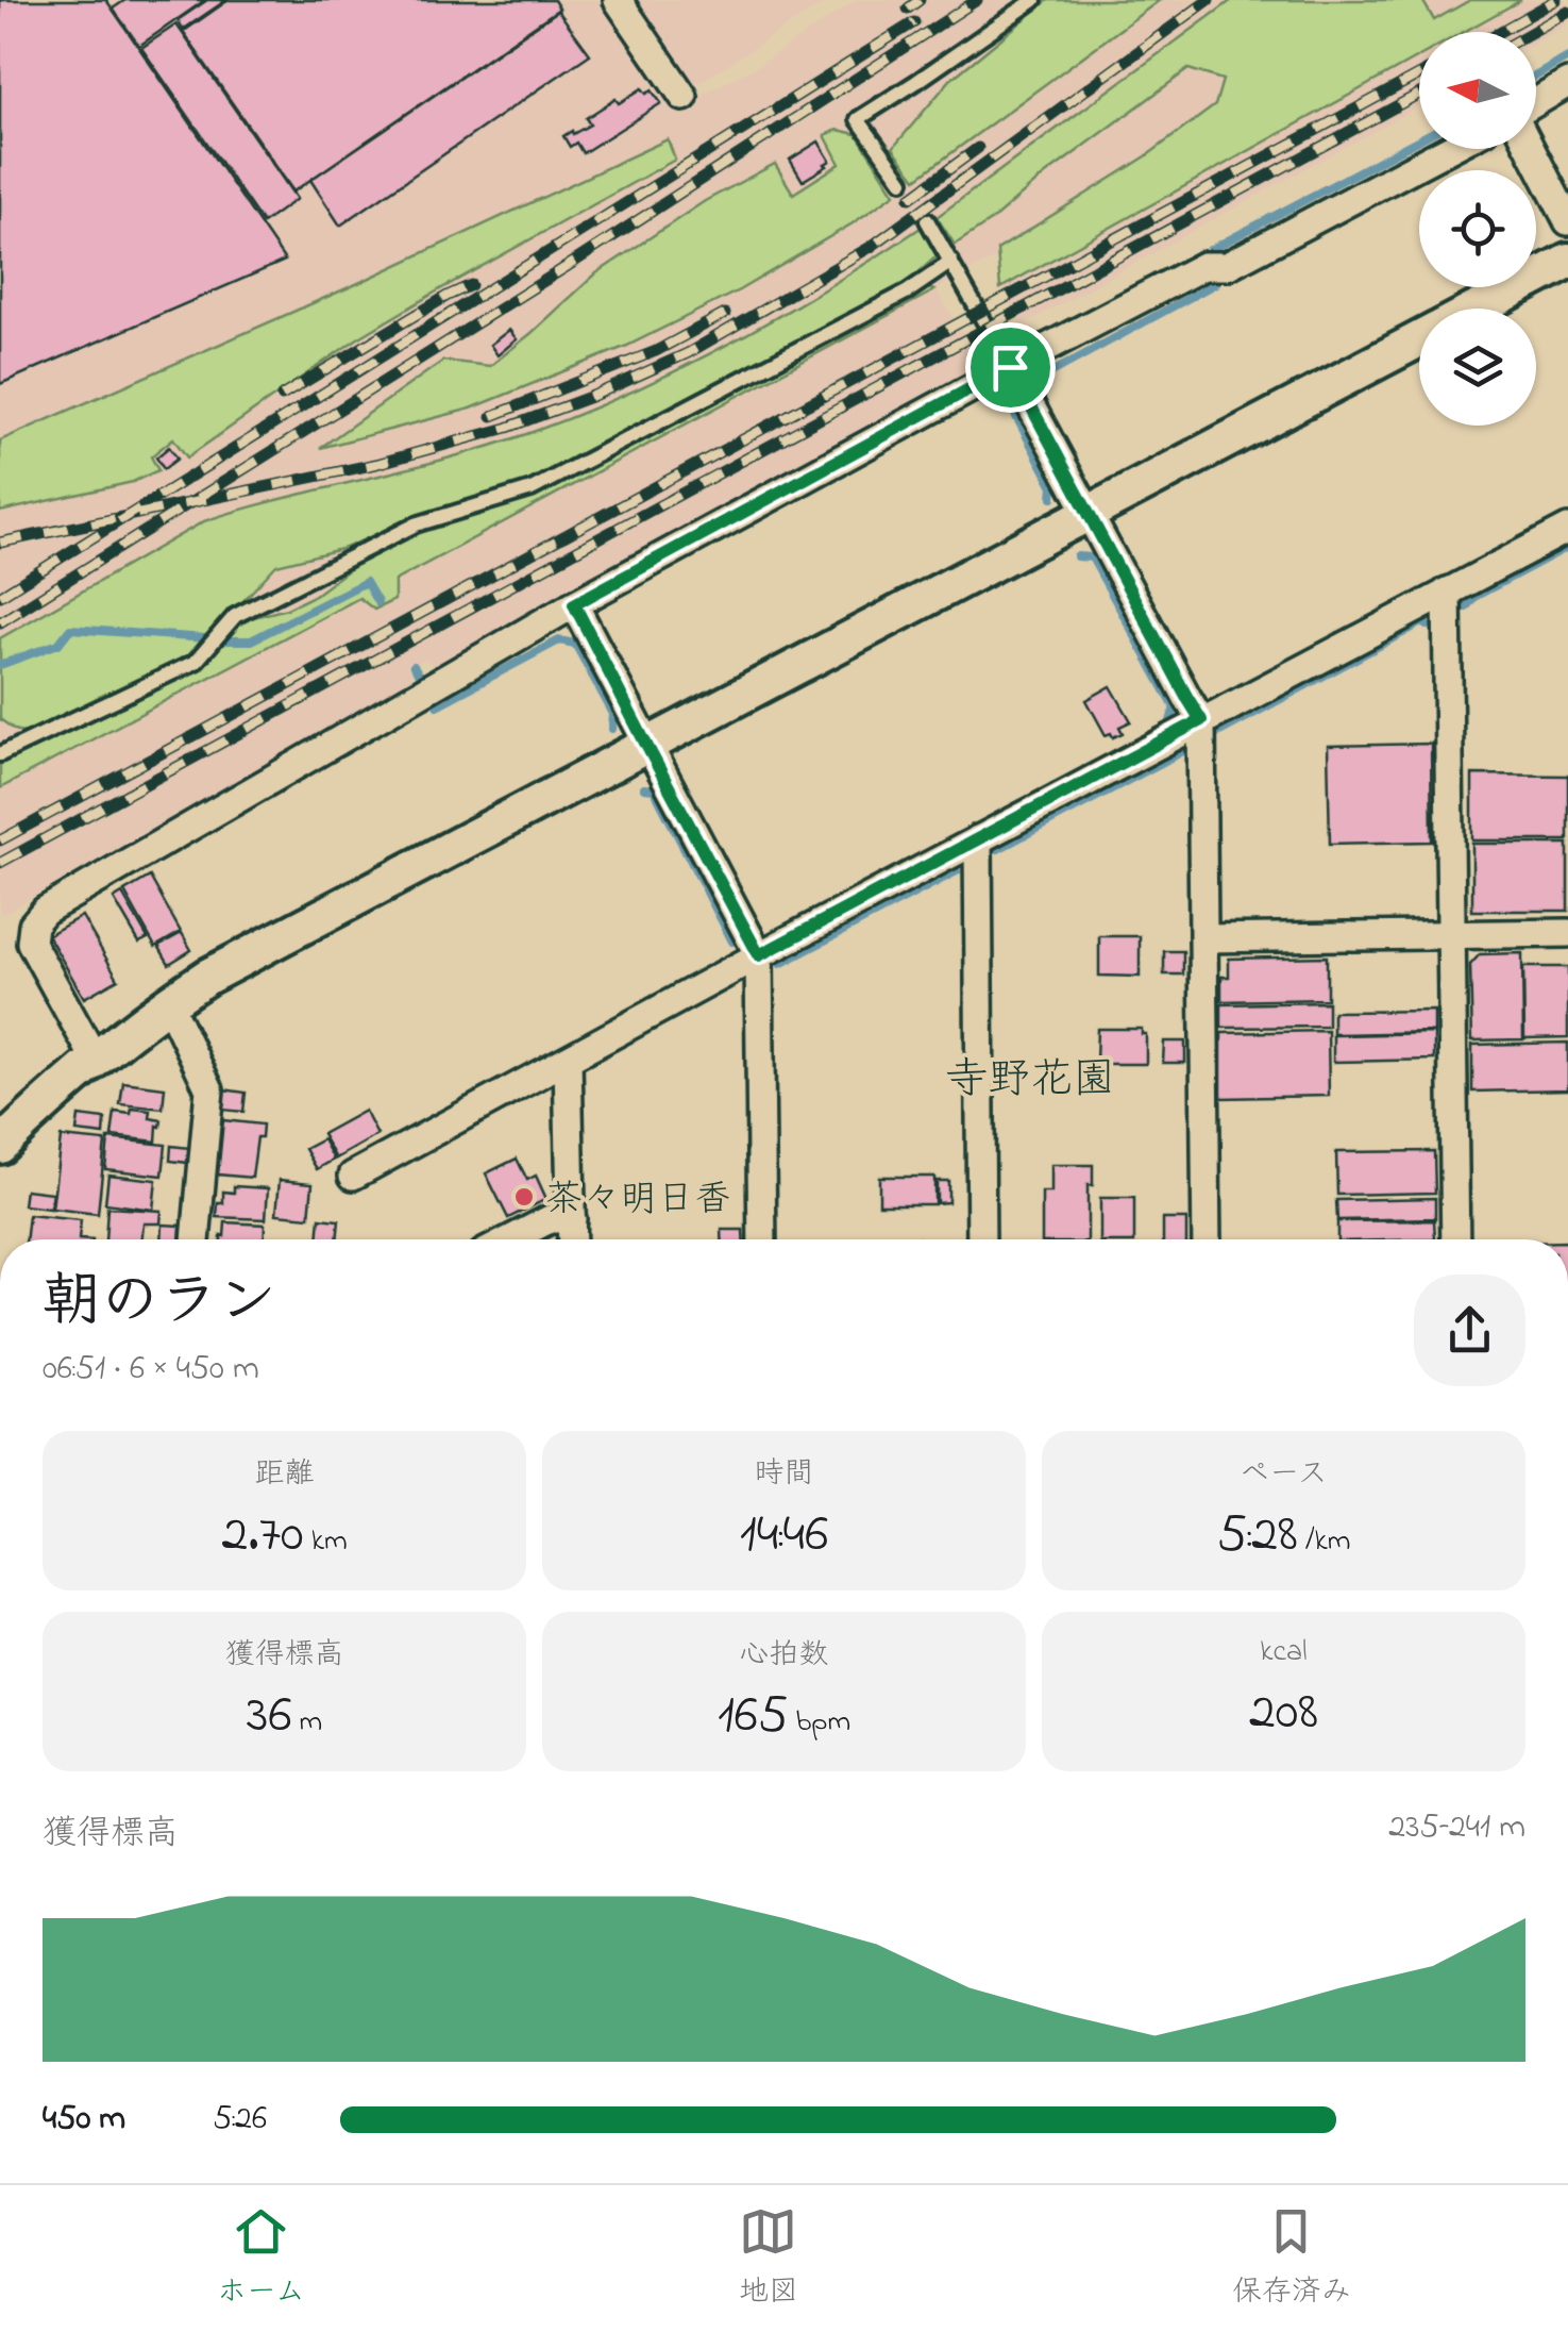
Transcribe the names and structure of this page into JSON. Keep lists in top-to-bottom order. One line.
{"districts":["寺野花園"],"places":["茶々明日香"],"north":"left","page":{"heading":["朝のラン","06:51 · 6 × 450 m"],"stats":[["距離","2.70 km"],["時間","14:46"],["ペース","5:28 /km"],["獲得標高","36 m"],["心拍数","165 bpm"],["kcal","208"]],"chart":["獲得標高","235–241 m"],"list":[{"name":"450 m","note":"5:26"}],"tabs":["ホーム","地図","保存済み"]}}
